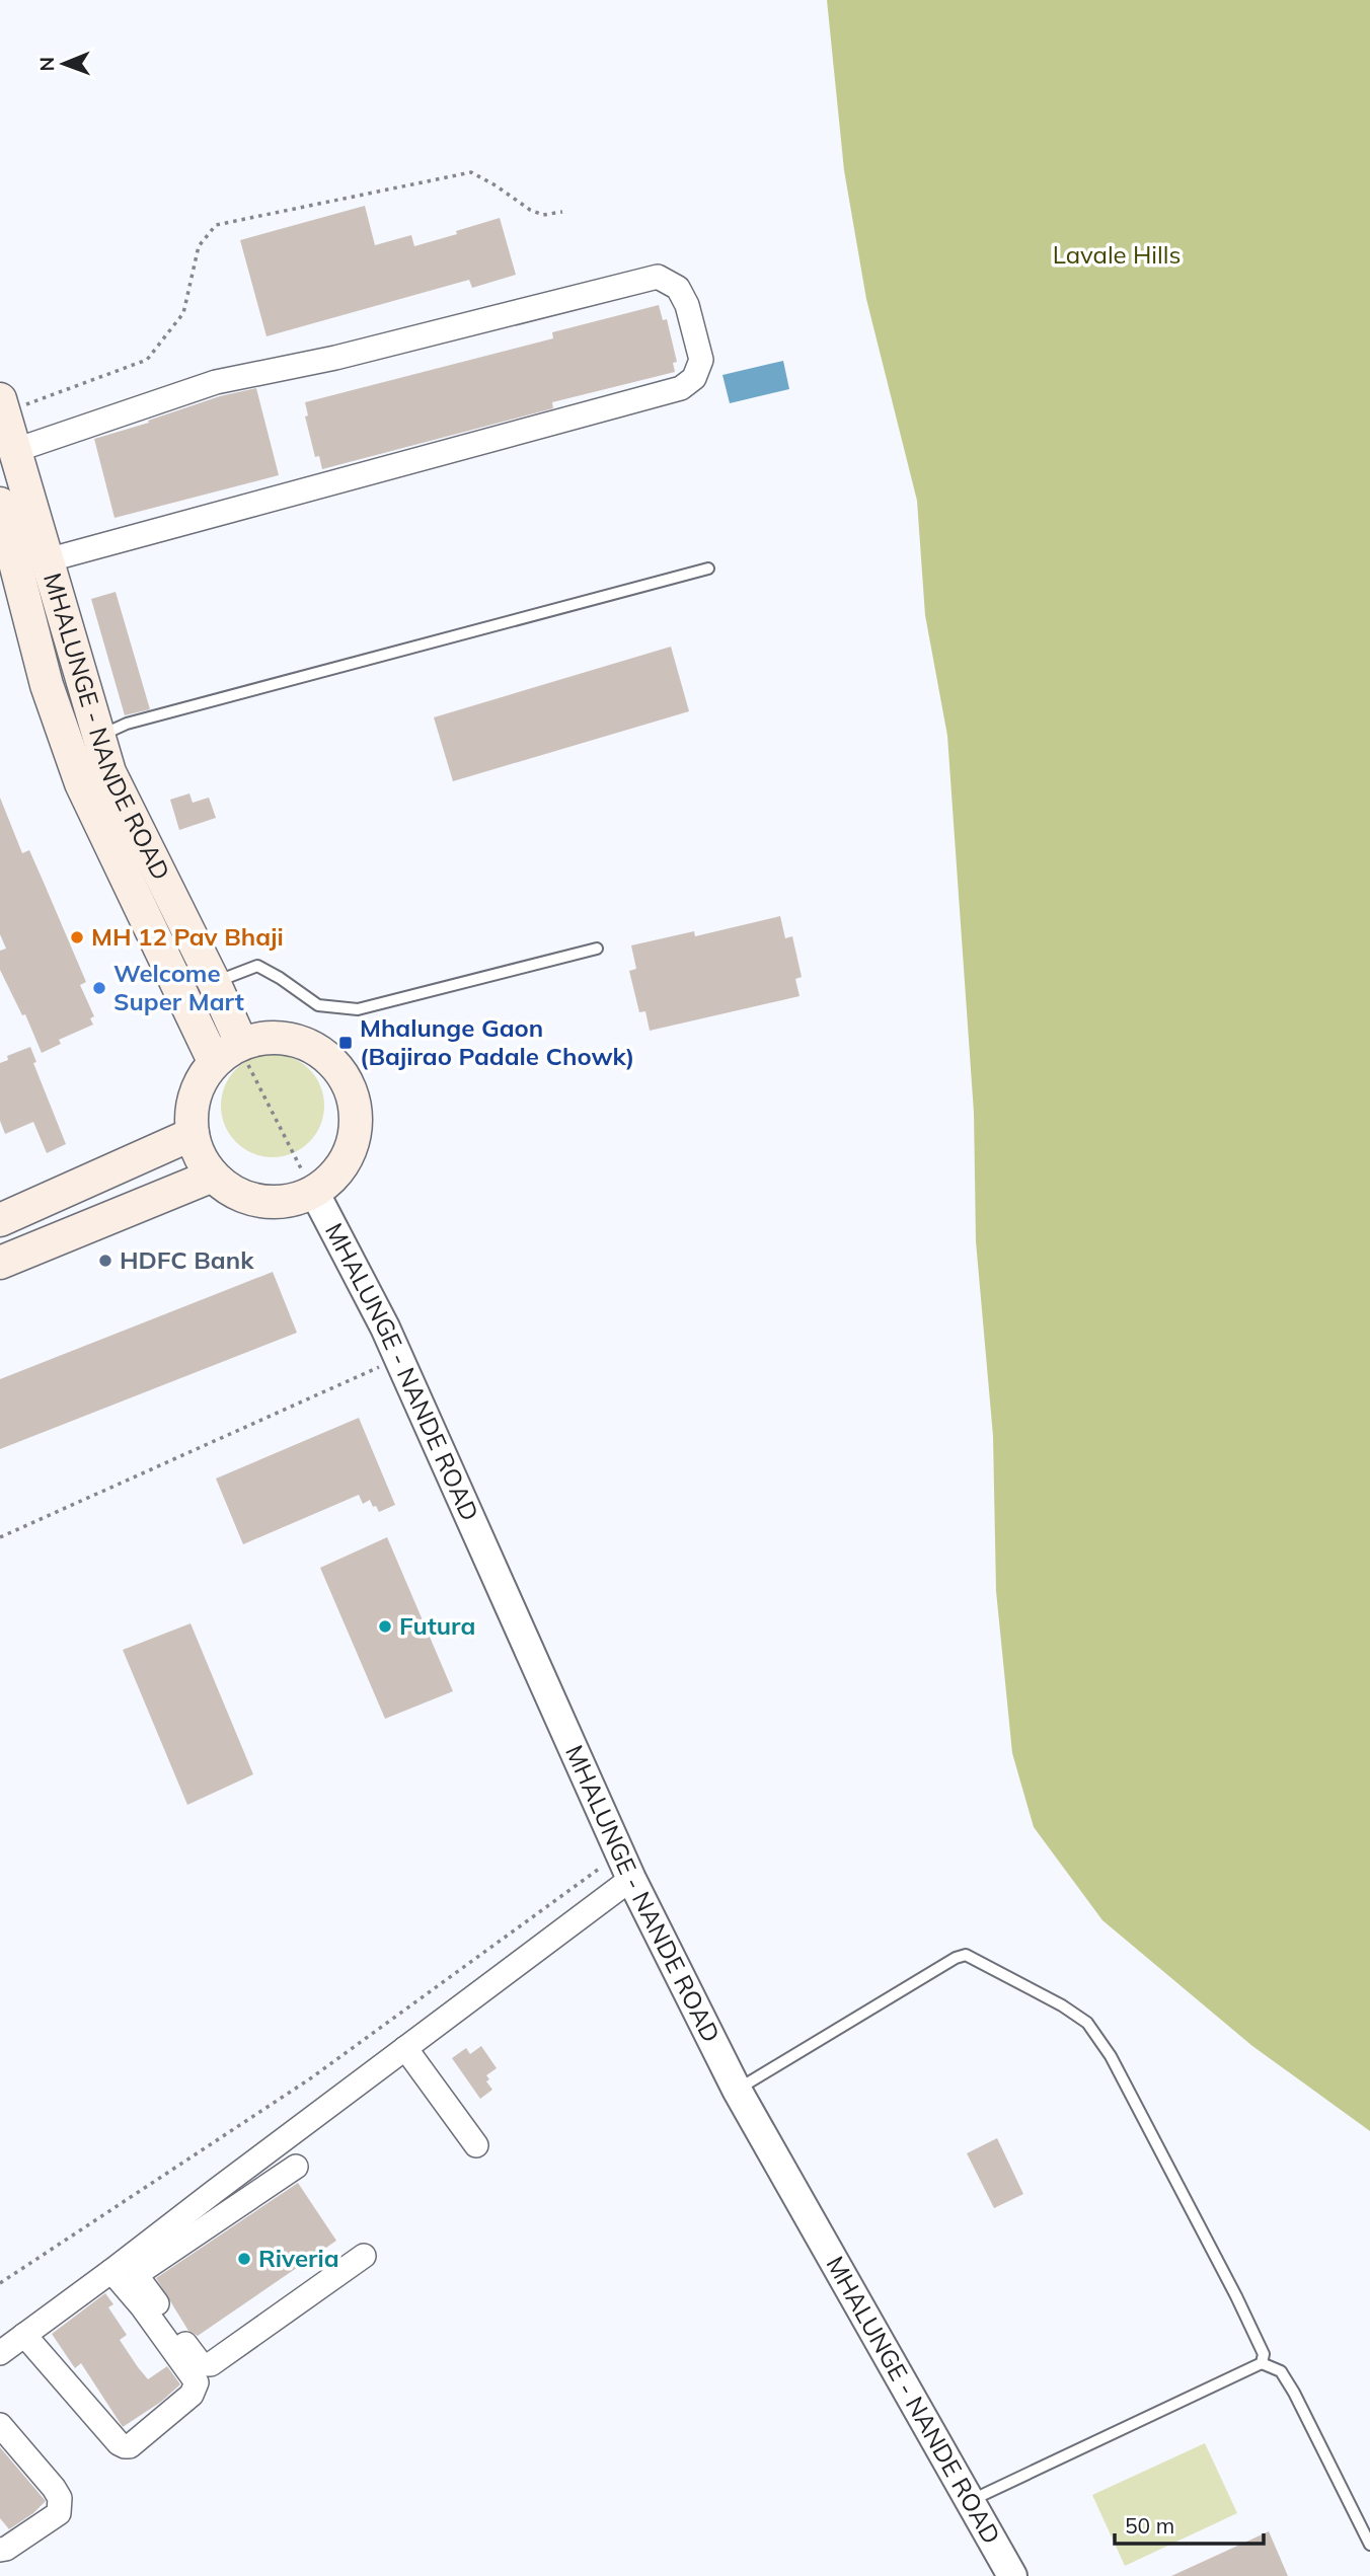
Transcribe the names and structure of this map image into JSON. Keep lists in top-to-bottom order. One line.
{"streets":{"main road":["MHALUNGE - NANDE ROAD"]},"parks":["Lavale Hills"],"places":{"other":["MH 12 Pav Bhaji","Welcome Super Mart","HDFC Bank","Futura","Riveria"],"transit":["Mhalunge Gaon (Bajirao Padale Chowk)"]},"scale_bar":"50 m","north":"left"}
